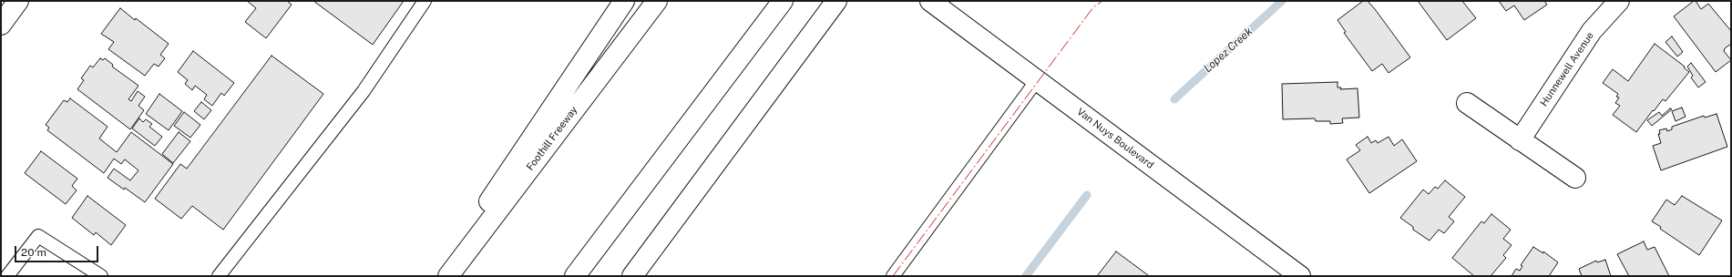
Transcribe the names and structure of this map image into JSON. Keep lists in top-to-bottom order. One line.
{"streets":{"main road":["Hunnewell Avenue","Foothill Freeway","Van Nuys Boulevard"]},"water":["Lopez Creek"],"scale_bar":"20 m"}
